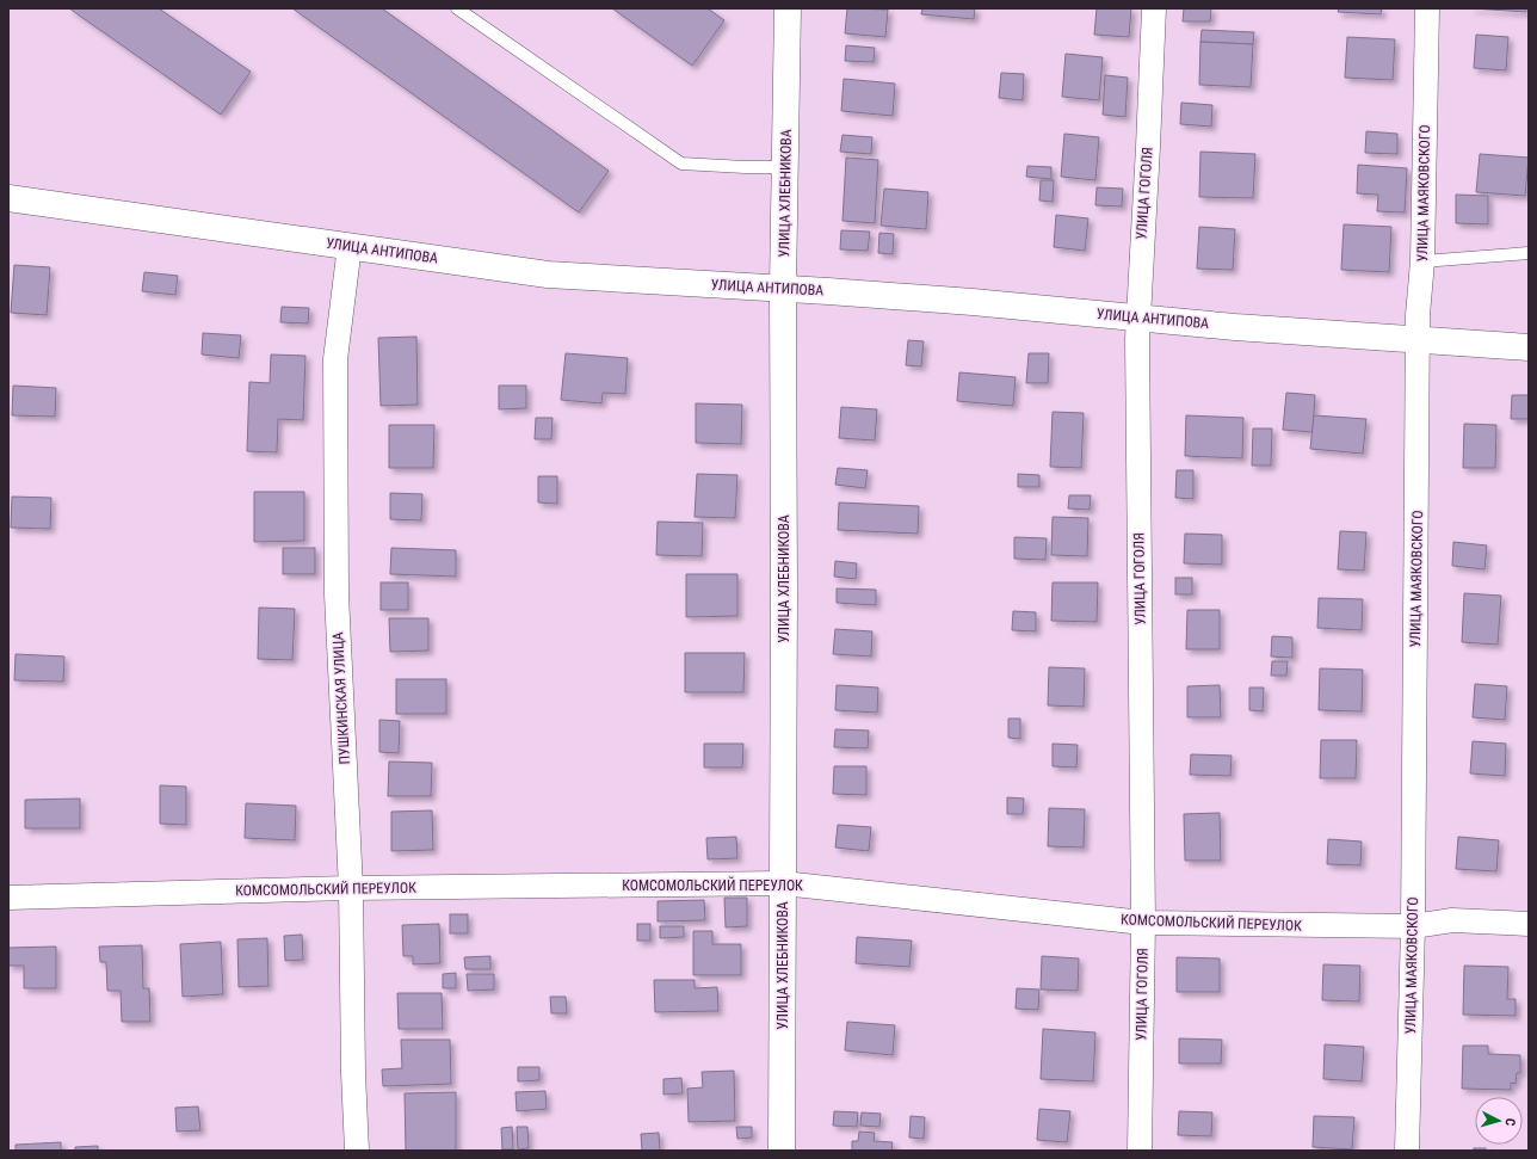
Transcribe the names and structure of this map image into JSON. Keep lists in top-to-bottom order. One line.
{"streets":{"main road":["УЛИЦА ХЛЕБНИКОВА","УЛИЦА АНТИПОВА"],"street":["УЛИЦА ГОГОЛЯ","УЛИЦА МАЯКОВСКОГО","ПУШКИНСКАЯ УЛИЦА","КОМСОМОЛЬСКИЙ ПЕРЕУЛОК"]},"crossings":[["УЛИЦА ХЛЕБНИКОВА","УЛИЦА АНТИПОВА"],["УЛИЦА ХЛЕБНИКОВА","КОМСОМОЛЬСКИЙ ПЕРЕУЛОК"],["УЛИЦА ГОГОЛЯ","УЛИЦА АНТИПОВА"],["УЛИЦА ГОГОЛЯ","КОМСОМОЛЬСКИЙ ПЕРЕУЛОК"],["УЛИЦА МАЯКОВСКОГО","УЛИЦА АНТИПОВА"],["УЛИЦА МАЯКОВСКОГО","КОМСОМОЛЬСКИЙ ПЕРЕУЛОК"],["УЛИЦА АНТИПОВА","ПУШКИНСКАЯ УЛИЦА"],["ПУШКИНСКАЯ УЛИЦА","КОМСОМОЛЬСКИЙ ПЕРЕУЛОК"]],"north":"right"}
